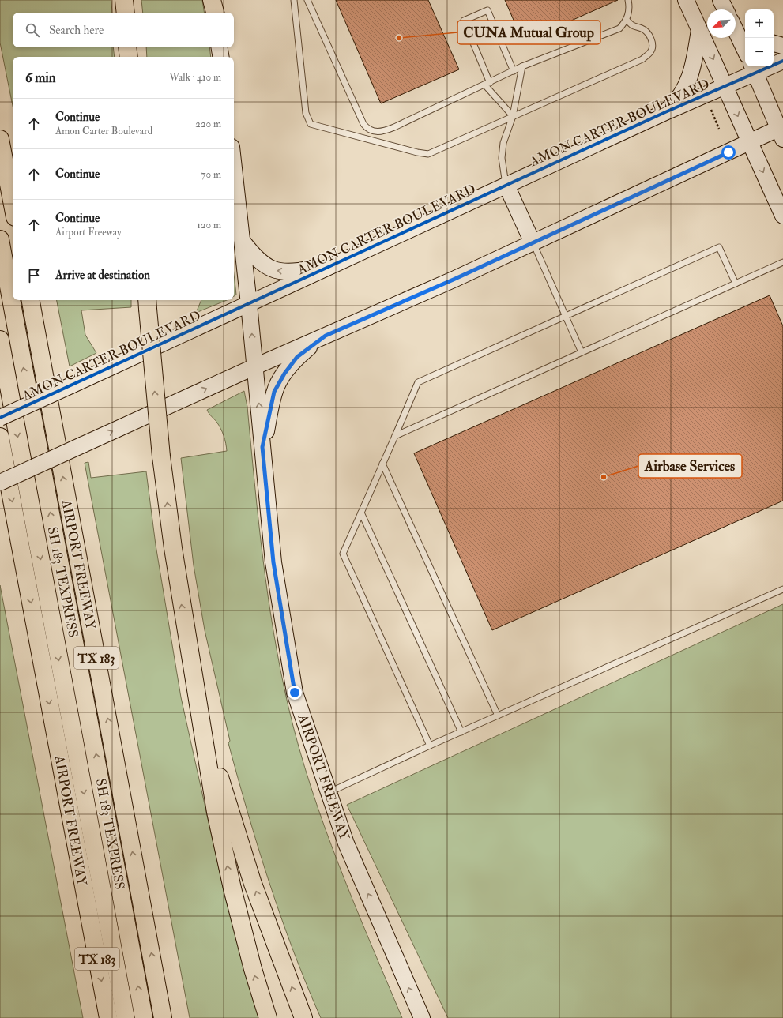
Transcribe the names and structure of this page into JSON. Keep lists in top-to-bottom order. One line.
{"streets":{"highway":["AIRPORT FREEWAY","SH 183 TEXPRESS","TX 183"],"street":["AMON CARTER BOULEVARD"]},"crossings":[["AMON CARTER BOULEVARD","AIRPORT FREEWAY"]],"places":["CUNA Mutual Group","Airbase Services"],"north":"bottom left","page":{"map_buttons":["+","−"],"search":"Search here","heading":["6 min","Walk · 410 m"],"list":[["Continue","Amon Carter Boulevard","220 m"],["Continue","70 m"],["Continue","Airport Freeway","120 m"],"Arrive at destination"]}}
